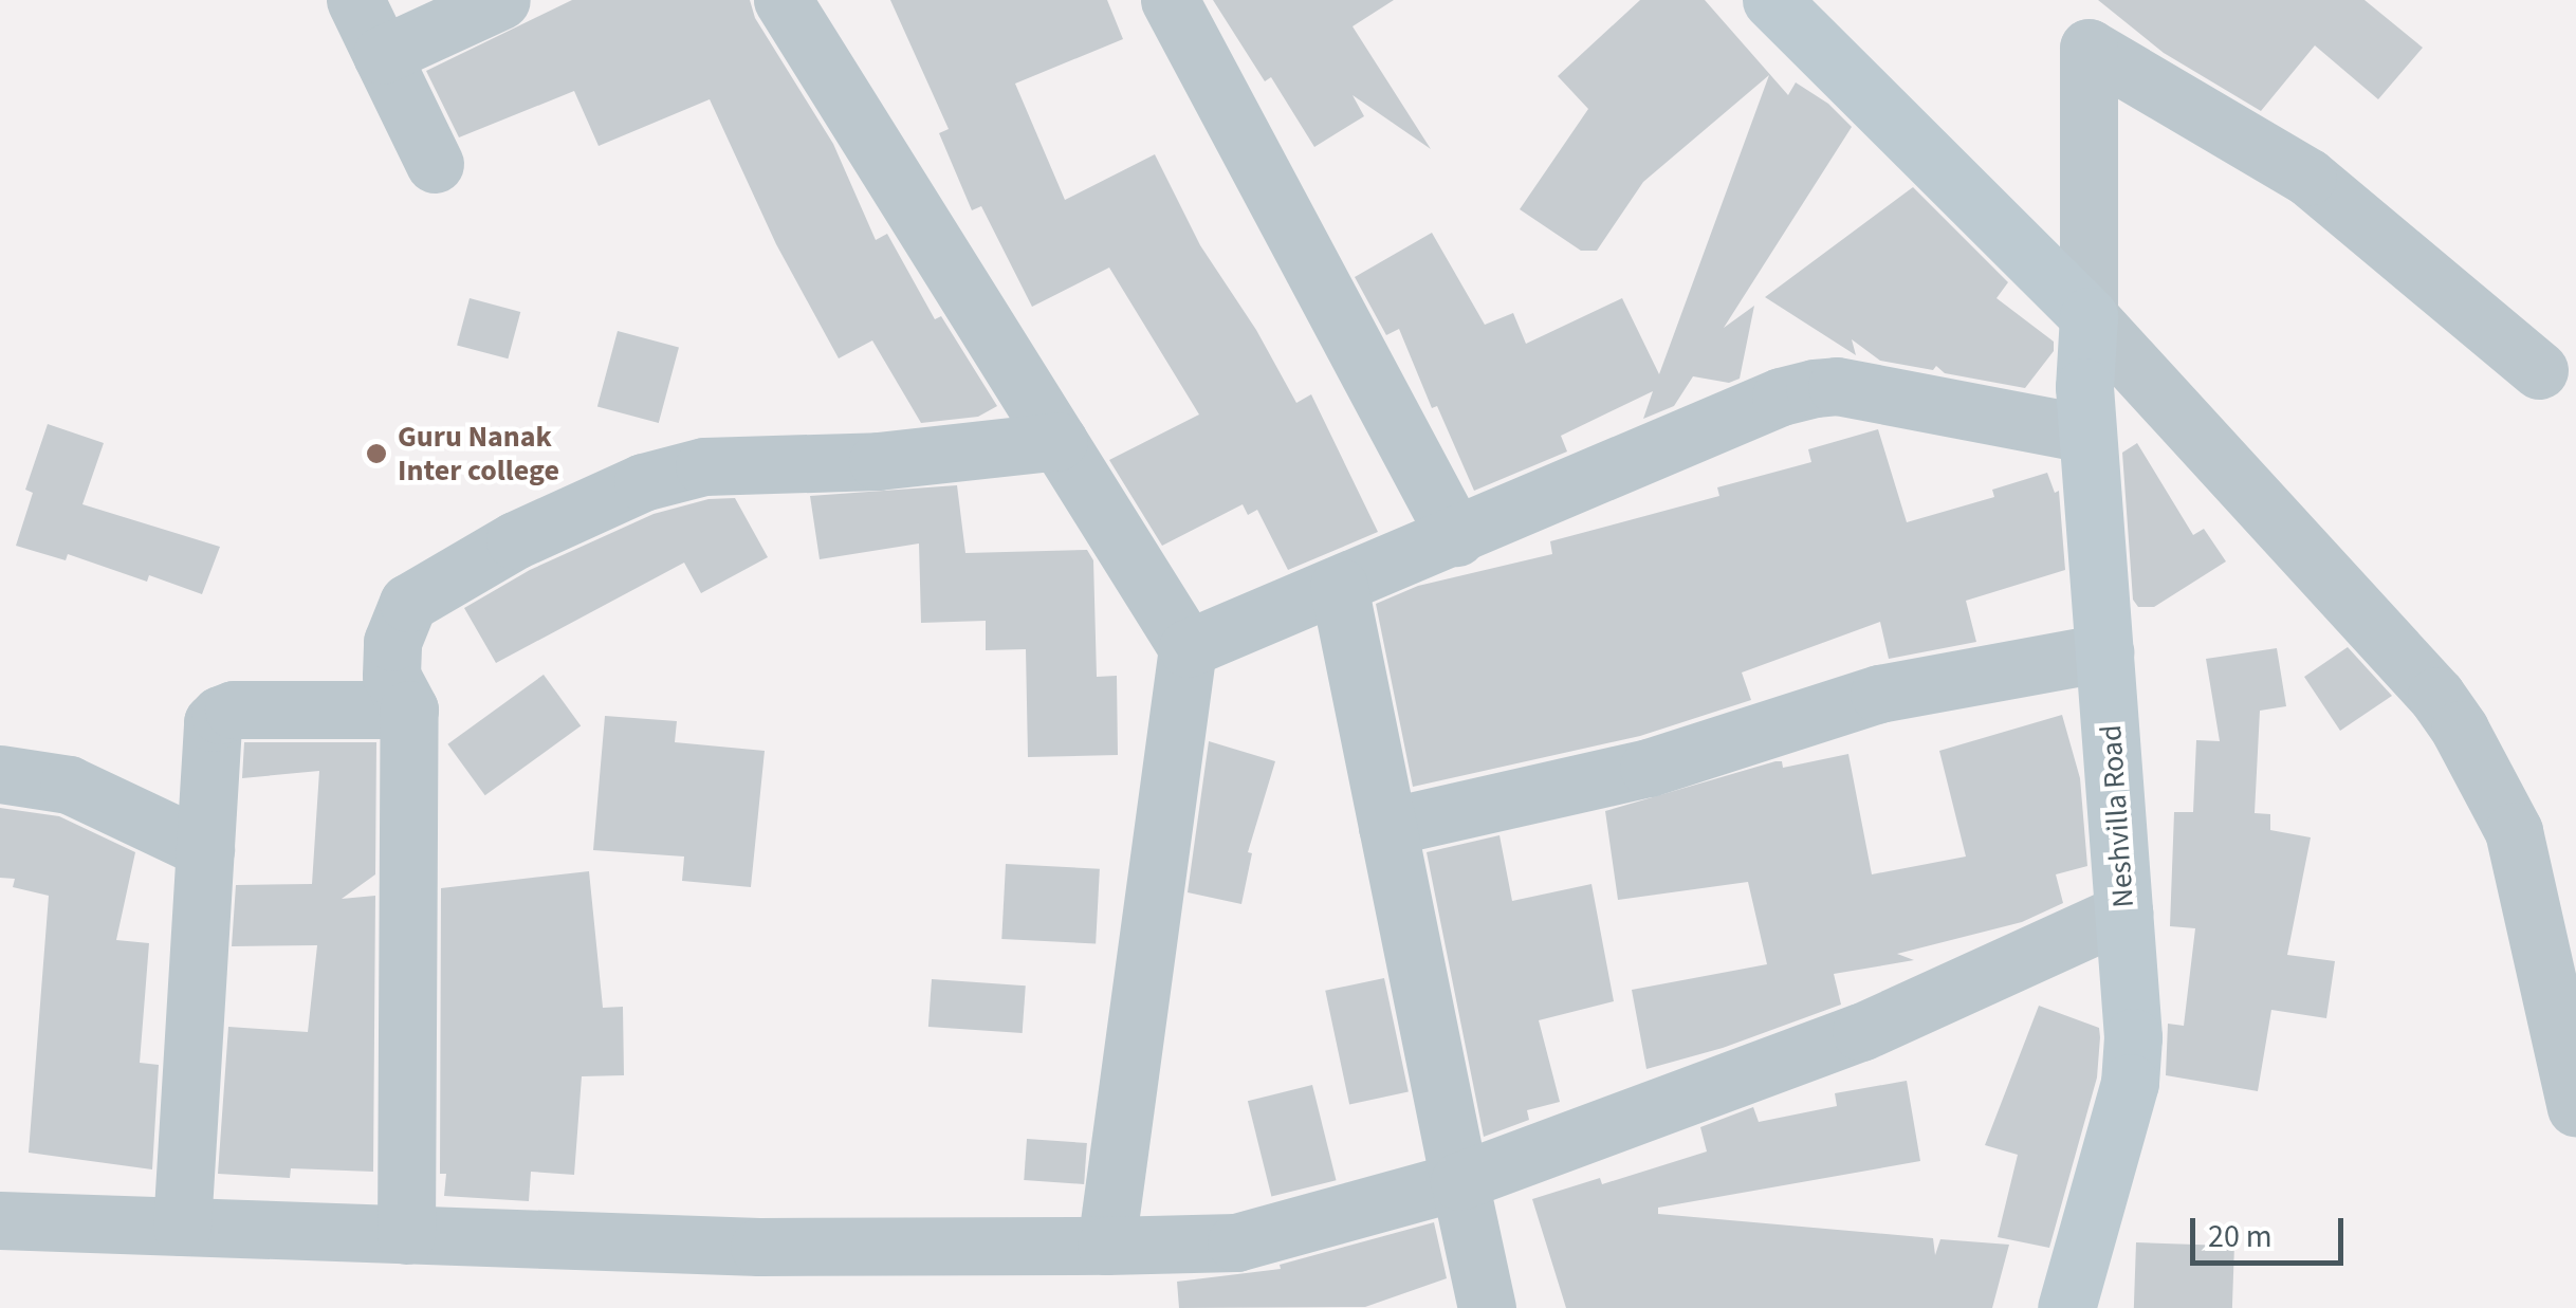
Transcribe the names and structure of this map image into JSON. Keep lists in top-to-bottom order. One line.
{"streets":{"street":["Neshvilla Road"]},"places":["Guru Nanak Inter college"],"scale_bar":"20 m"}
